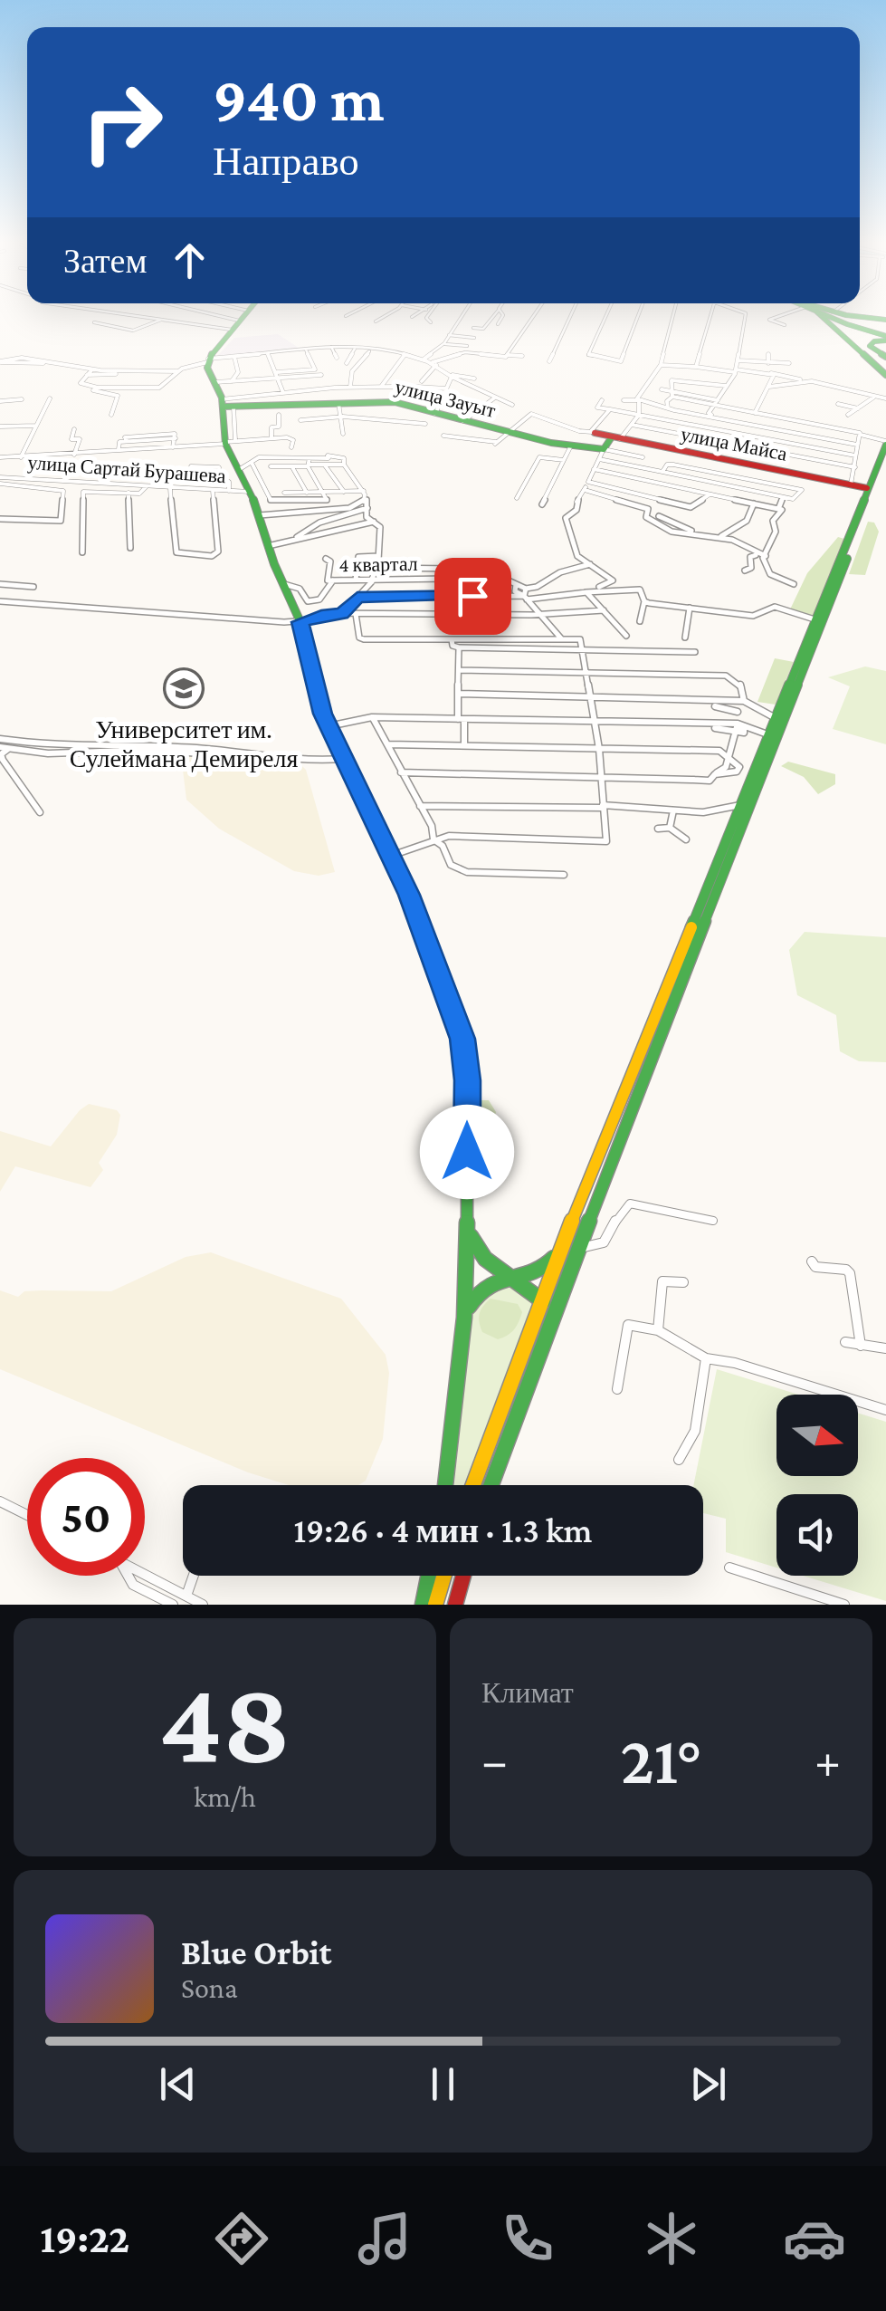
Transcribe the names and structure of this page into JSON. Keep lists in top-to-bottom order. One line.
{"streets":{"main road":["улица Зауыт","улица Майса"],"street":["улица Сартай Бурашева","4 квартал"]},"places":{"school or university":["Университет им. Сулеймана Демиреля"]},"north":"right","page":{"turn":["940 m","Направо"],"then":"Затем","limit":"50","trip":"19:26 · 4 мин · 1.3 km","tile":[["48","km/h"],"Климат"],"heat":["−","21°","+"],"song":["Blue Orbit","Sona"],"tabs":"19:22"}}
